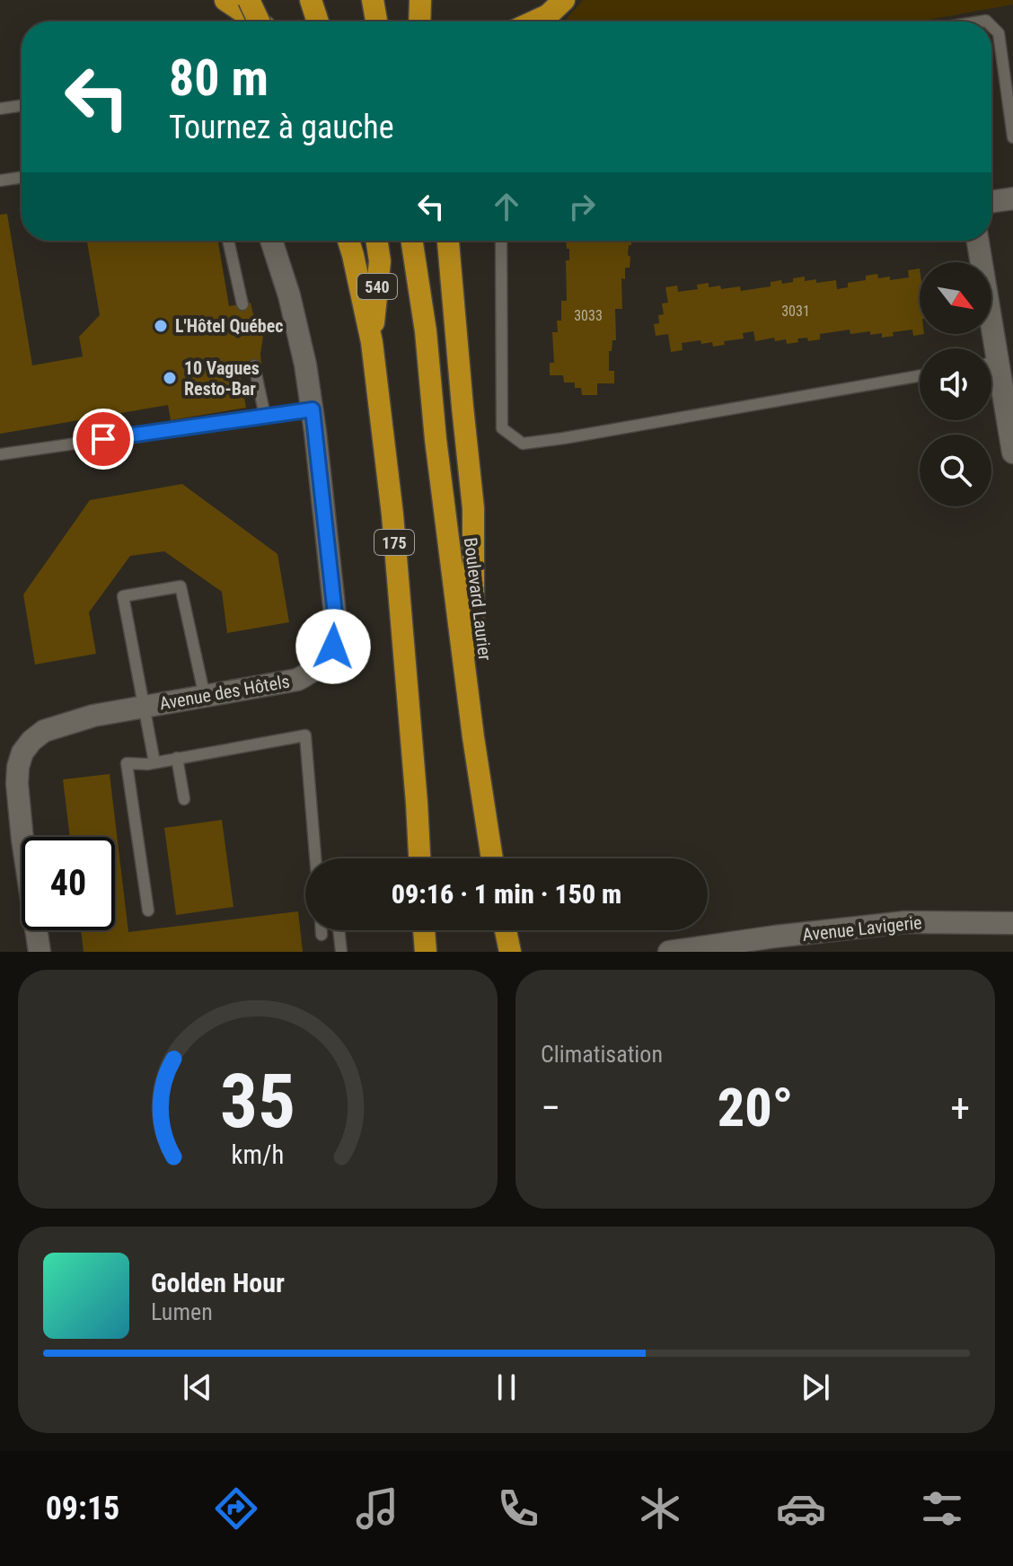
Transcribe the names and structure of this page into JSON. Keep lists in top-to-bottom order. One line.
{"streets":{"highway":["540","175","Boulevard Laurier"],"street":["Avenue des Hôtels","Avenue Lavigerie"]},"crossings":[["540","175"],["540","Boulevard Laurier"]],"places":["L'Hôtel Québec","10 Vagues Resto-Bar"],"house_numbers":["3031","3033"],"north":"bottom right","page":{"turn":["80 m","Tournez à gauche"],"limit":"40","trip":"09:16 · 1 min · 150 m","tile":"Climatisation","heat":["−","20°","+"],"song":["Golden Hour","Lumen"],"tabs":"09:15","gauge":["35","km/h"]}}
